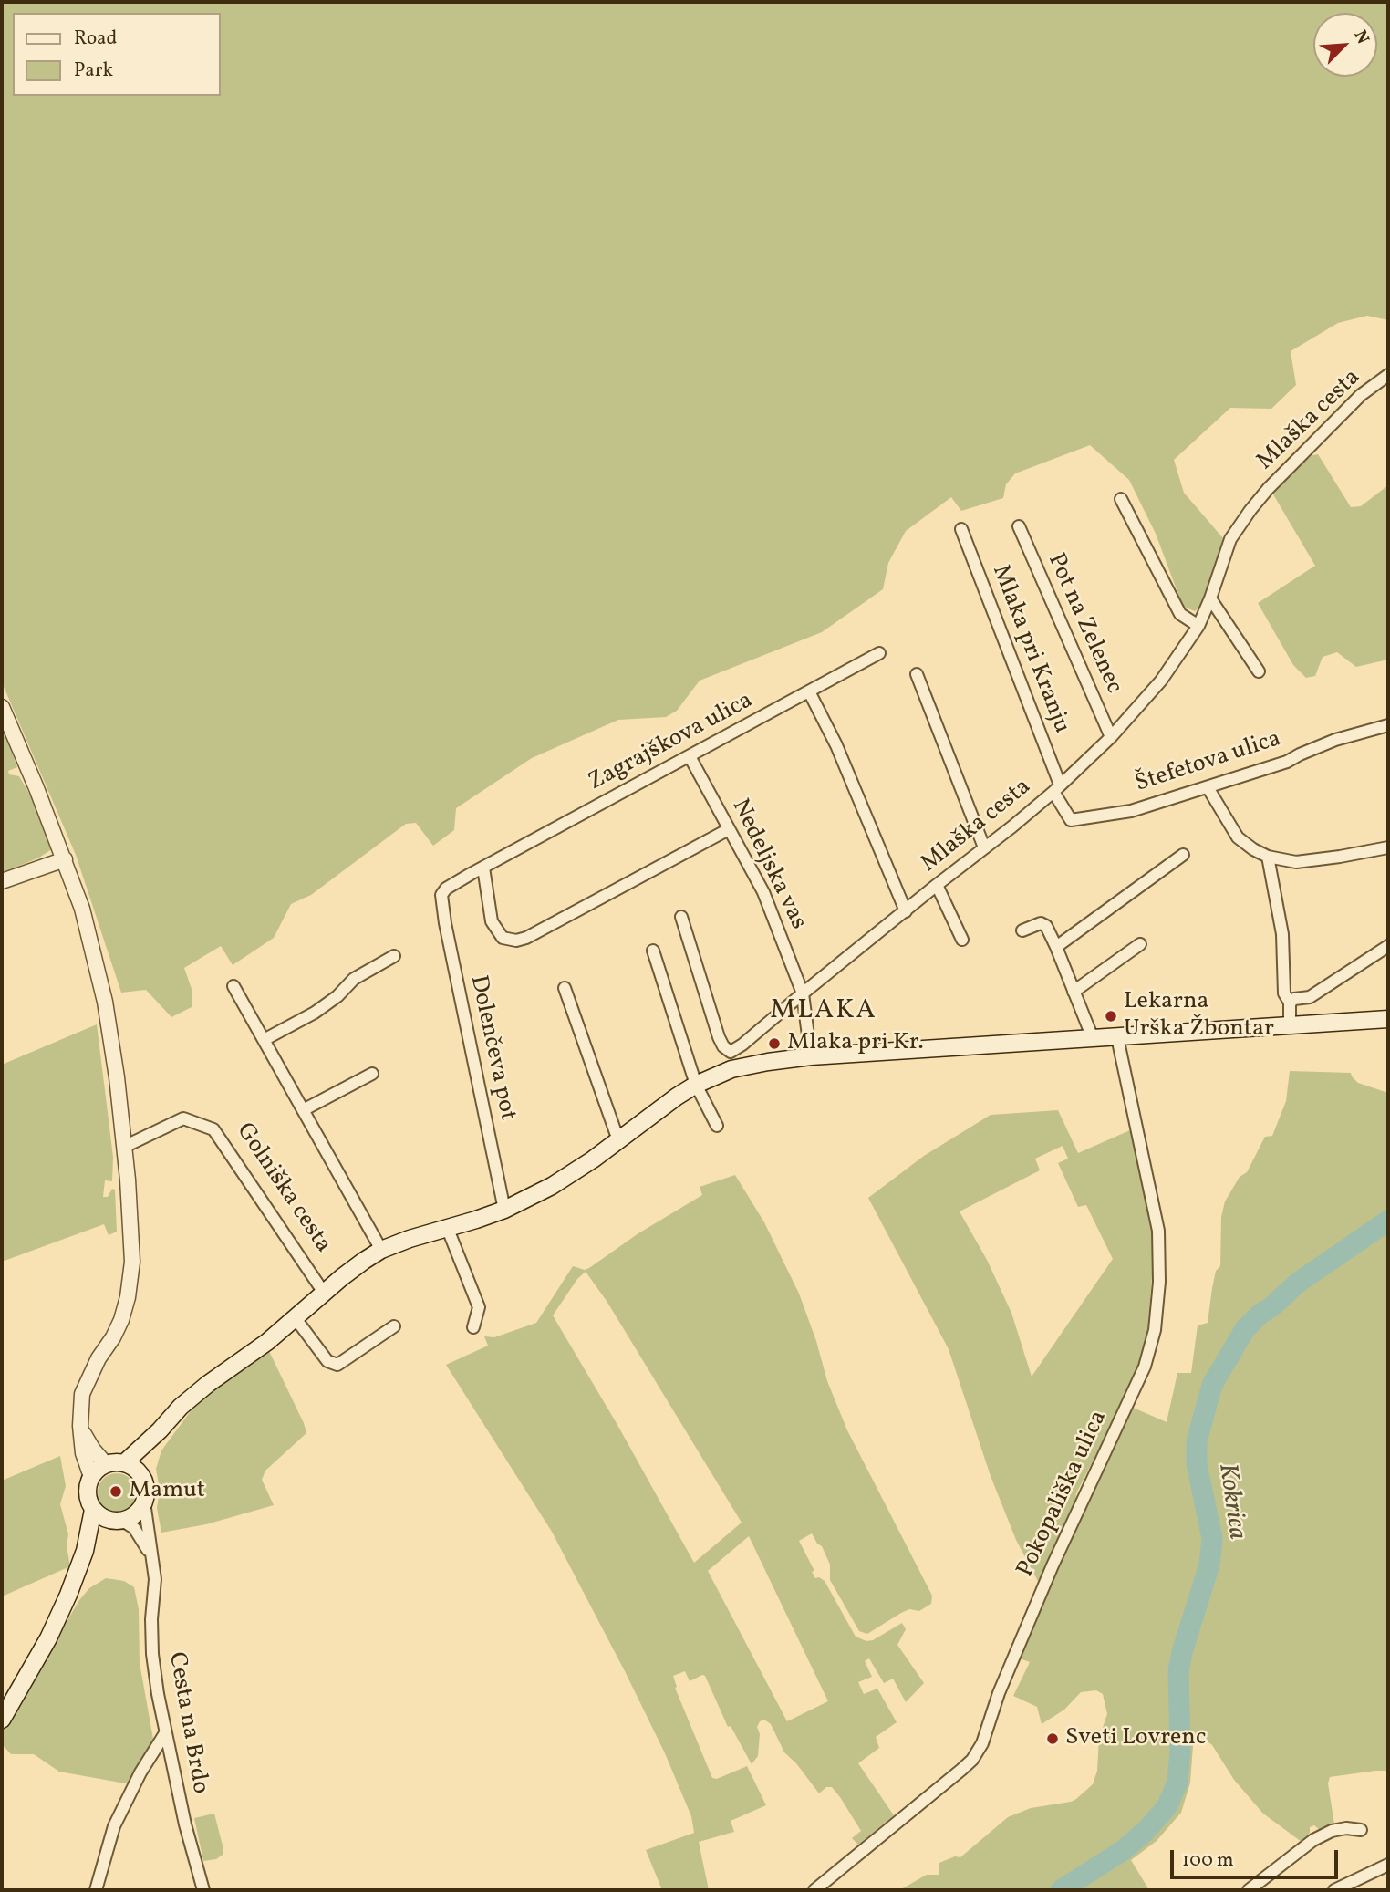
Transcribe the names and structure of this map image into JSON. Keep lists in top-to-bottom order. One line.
{"streets":{"main road":["Golniška cesta"],"street":["Mlaška cesta","Pot na Zelenec","Mlaka pri Kranju","Zagrajškova ulica","Štefetova ulica","Nedeljska vas","Dolenčeva pot","Pokopališka ulica","Cesta na Brdo"]},"crossings":[["Mlaška cesta","Pot na Zelenec"],["Mlaška cesta","Mlaka pri Kranju"],["Mlaška cesta","Štefetova ulica"],["Mlaška cesta","Nedeljska vas"],["Mlaka pri Kranju","Štefetova ulica"],["Zagrajškova ulica","Nedeljska vas"],["Zagrajškova ulica","Dolenčeva pot"],["Dolenčeva pot","Golniška cesta"],["Golniška cesta","Pokopališka ulica"]],"districts":["MLAKA"],"water":["Kokrica"],"places":["Lekarna Urška Žbontar","Mlaka pri Kr.","Mamut","Sveti Lovrenc"],"legend":["Road","Park"],"scale_bar":"100 m","north":"top right"}
